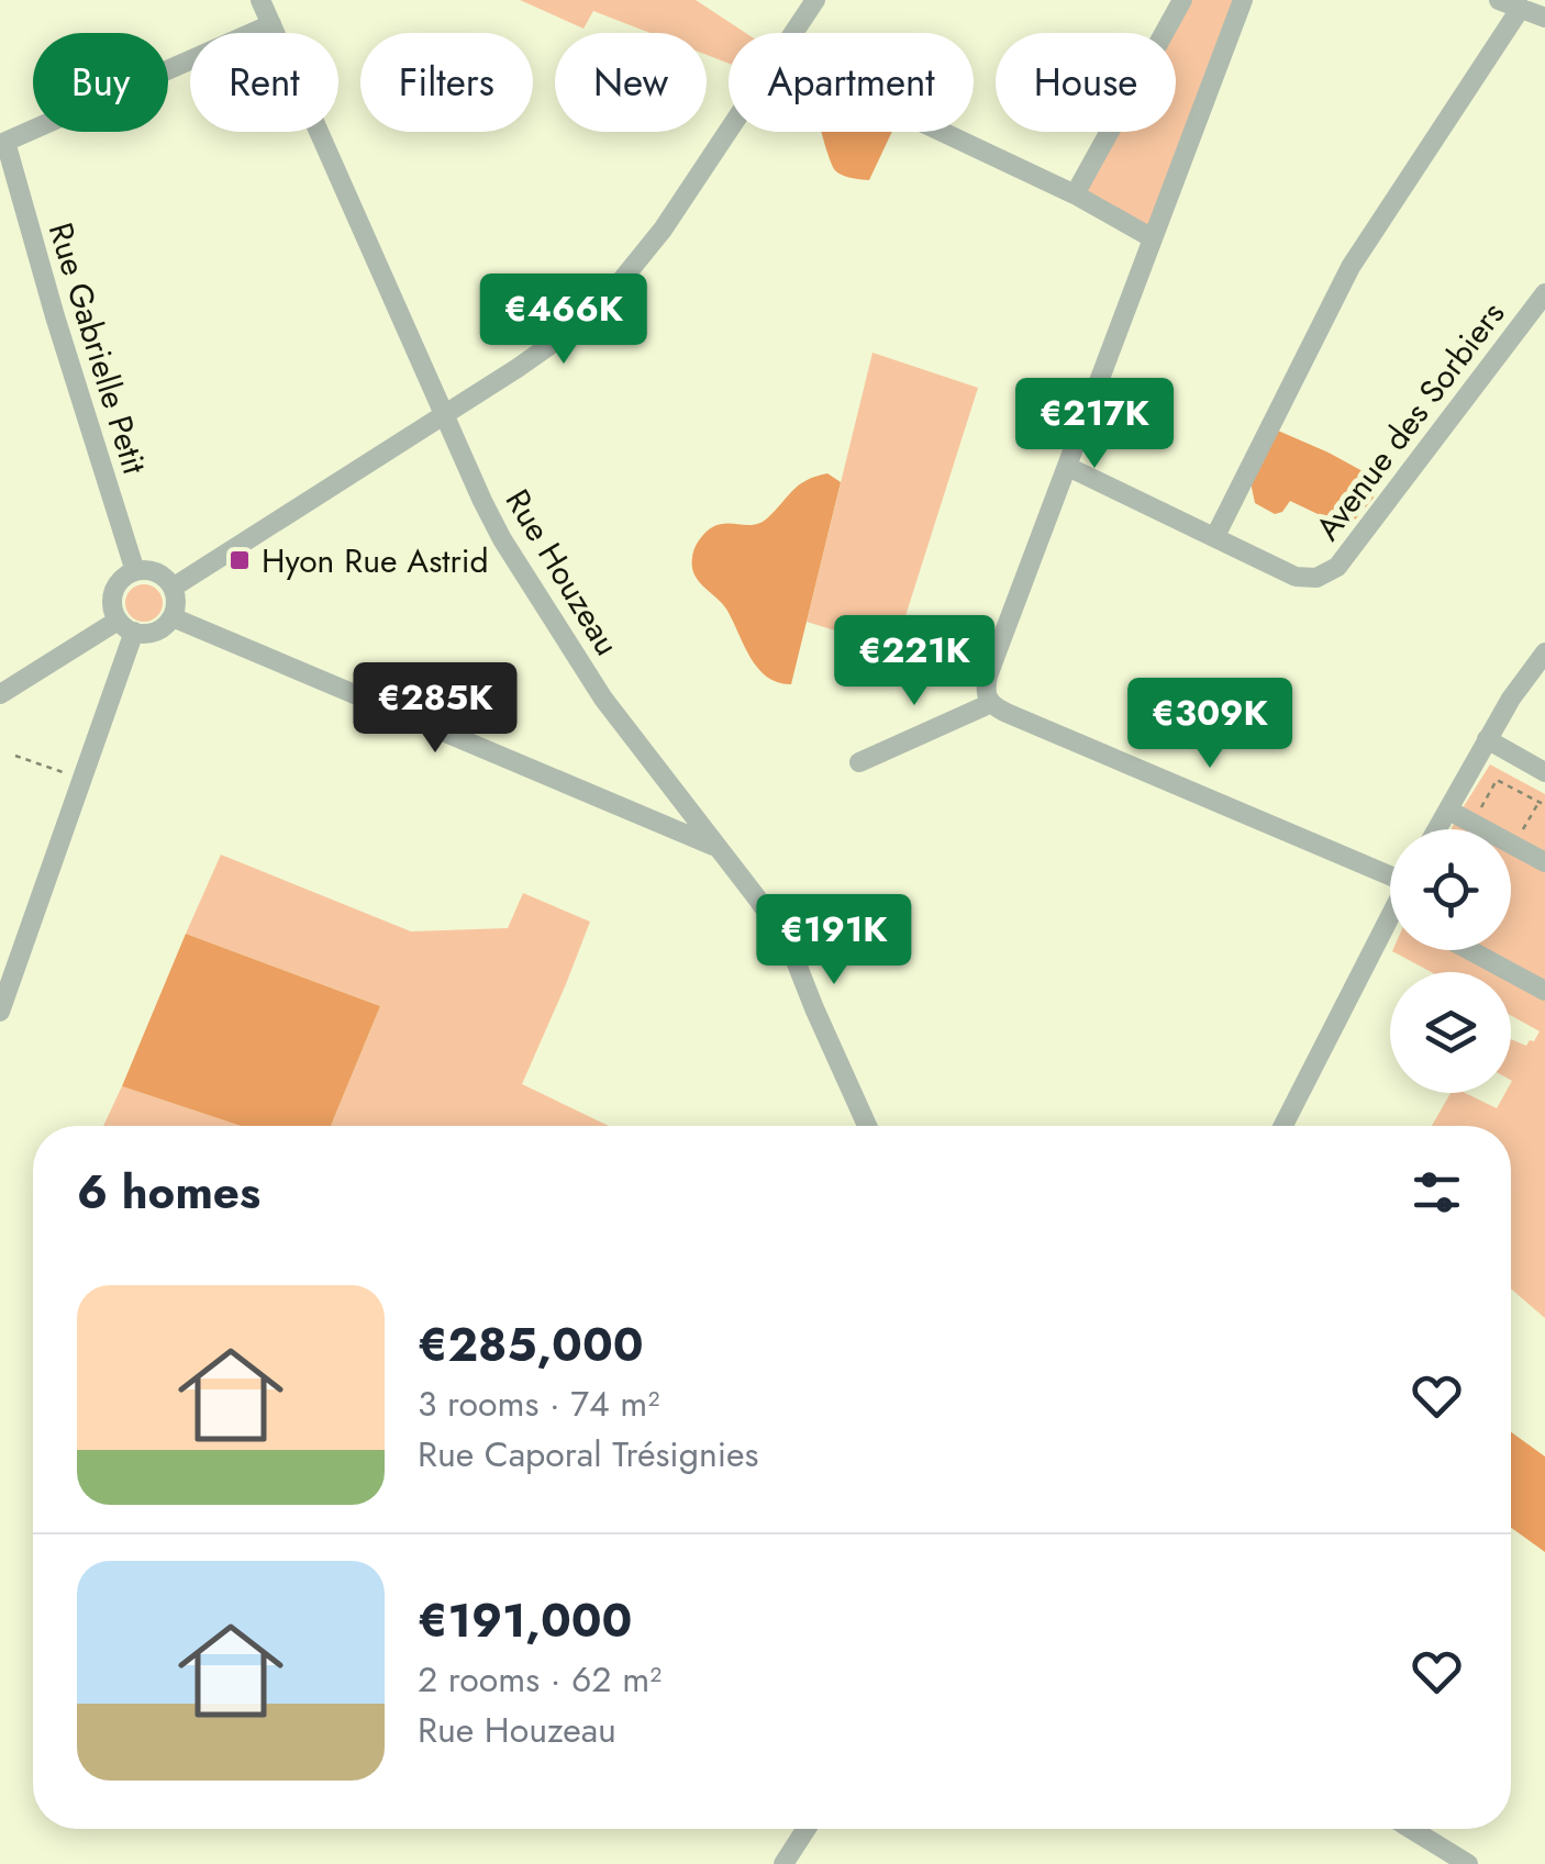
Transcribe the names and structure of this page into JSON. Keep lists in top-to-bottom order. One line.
{"streets":{"street":["Rue Gabrielle Petit","Avenue des Sorbiers","Rue Houzeau"]},"places":{"transit":["Hyon Rue Astrid"]},"page":{"chip":["Buy","Rent","Filters","New","Apartment","House"],"price":["€466K","€217K","€221K","€285K","€309K","€191K"],"heading":"6 homes","list":[{"name":"€285,000","note":"3 rooms · 74 m² · Rue Caporal Trésignies"},{"name":"€191,000","note":"2 rooms · 62 m² · Rue Houzeau"}]}}
